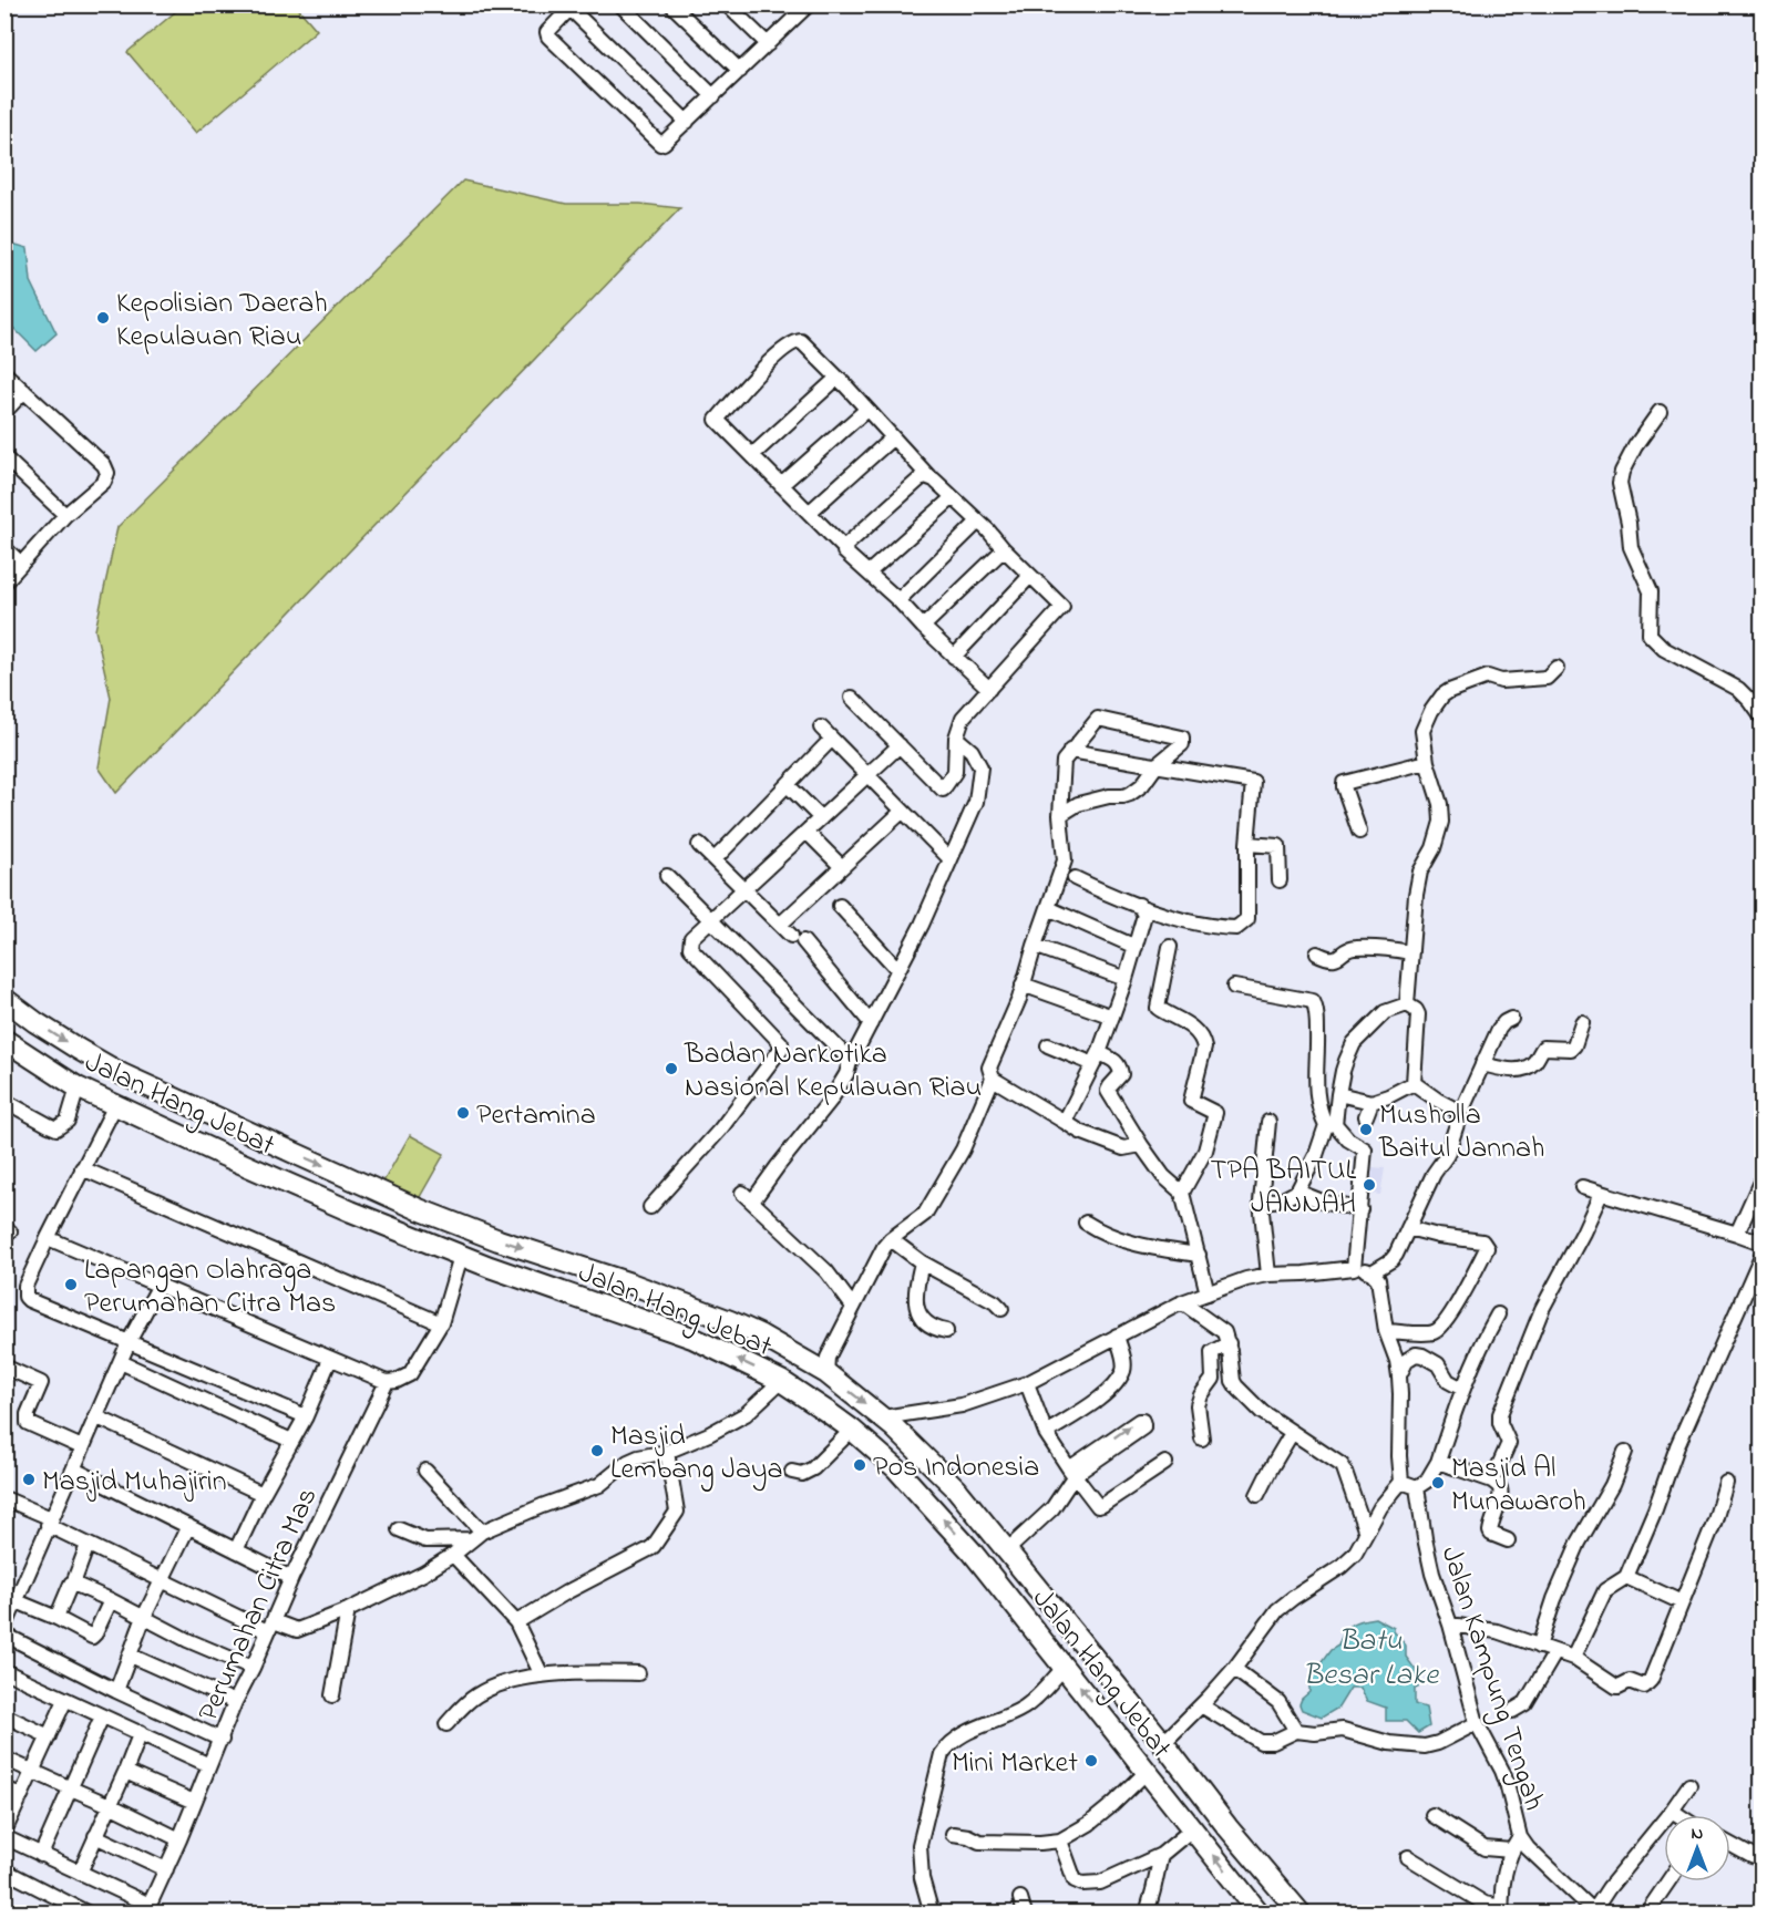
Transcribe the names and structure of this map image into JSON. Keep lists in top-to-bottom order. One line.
{"streets":{"highway":["Jalan Hang Jebat"],"street":["Perumahan Citra Mas","Jalan Kampung Tengah"]},"water":["Batu Besar Lake"],"places":["Kepolisian Daerah Kepulauan Riau","Badan Narkotika Nasional Kepulauan Riau","Pertamina","Musholla Baitul Jannah","TPA BAITUL JANNAH","Lapangan Olahraga Perumahan Citra Mas","Masjid Lembang Jaya","Pos Indonesia","Masjid Muhajirin","Masjid Al Munawaroh","Mini Market"],"north":"top"}
